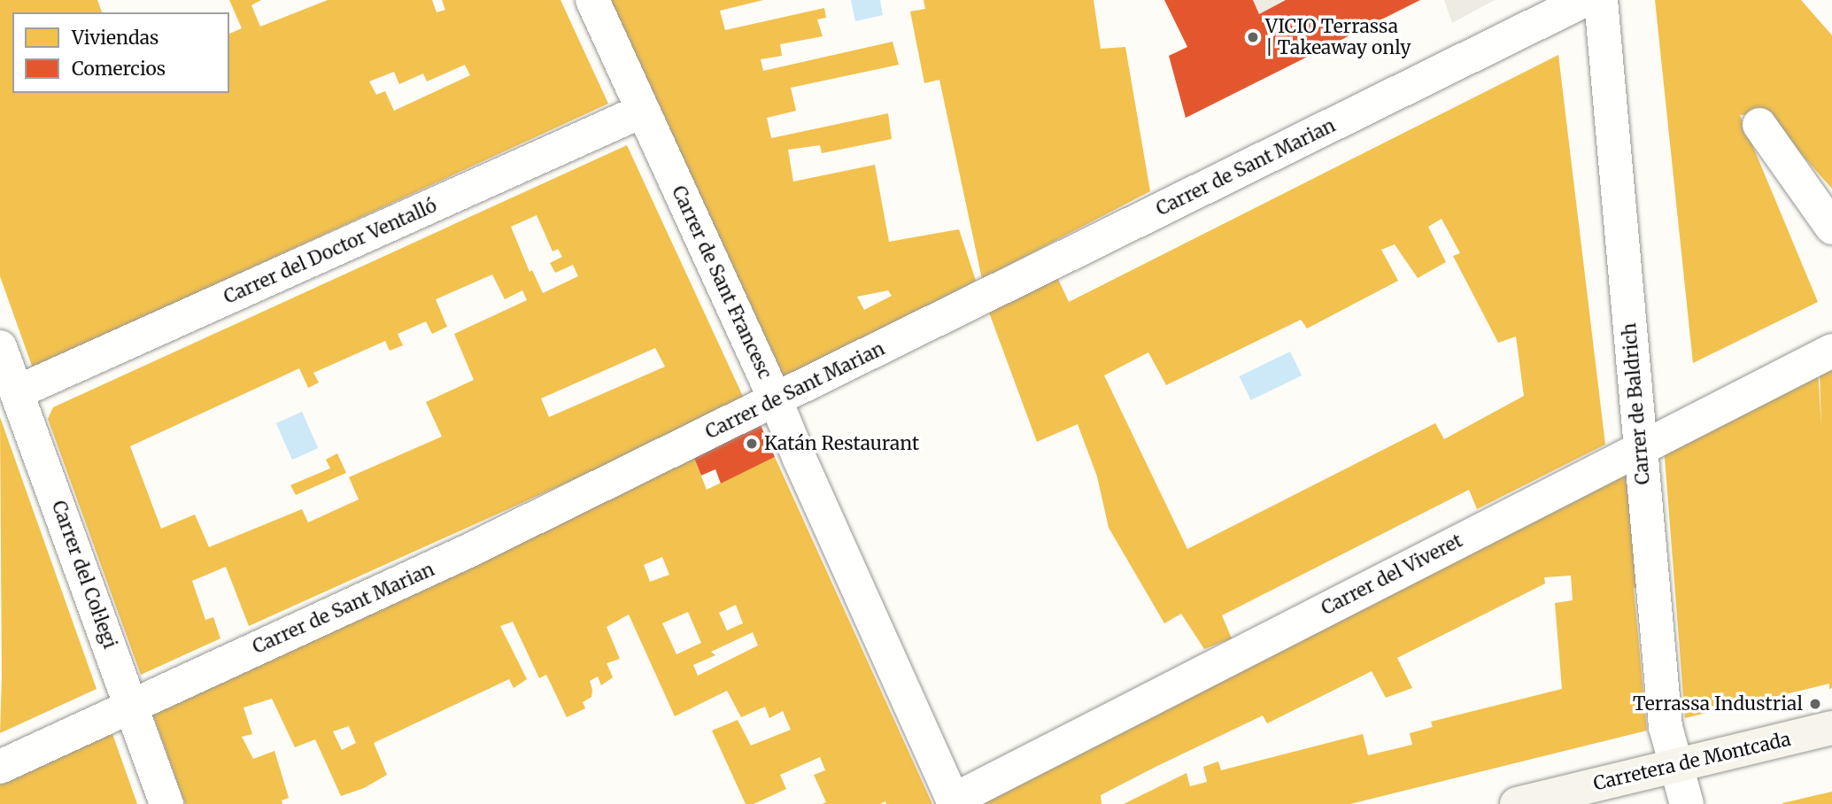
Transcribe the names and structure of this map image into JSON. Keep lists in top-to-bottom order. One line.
{"streets":{"street":["Carrer de Sant Marian","Carrer del Doctor Ventalló","Carrer de Sant Francesc","Carrer de Baldrich","Carrer del Col·legi","Carrer del Viveret","Carretera de Montcada"]},"crossings":[["Carrer de Sant Marian","Carrer de Sant Francesc"],["Carrer de Sant Marian","Carrer del Col·legi"],["Carrer del Doctor Ventalló","Carrer de Sant Francesc"],["Carrer del Doctor Ventalló","Carrer del Col·legi"],["Carrer de Sant Francesc","Carrer del Viveret"],["Carrer de Baldrich","Carrer del Viveret"],["Carrer de Baldrich","Carretera de Montcada"]],"places":["VICIO Terrassa | Takeaway only","Katán Restaurant","Terrassa Industrial"],"legend":["Viviendas","Comercios"]}
